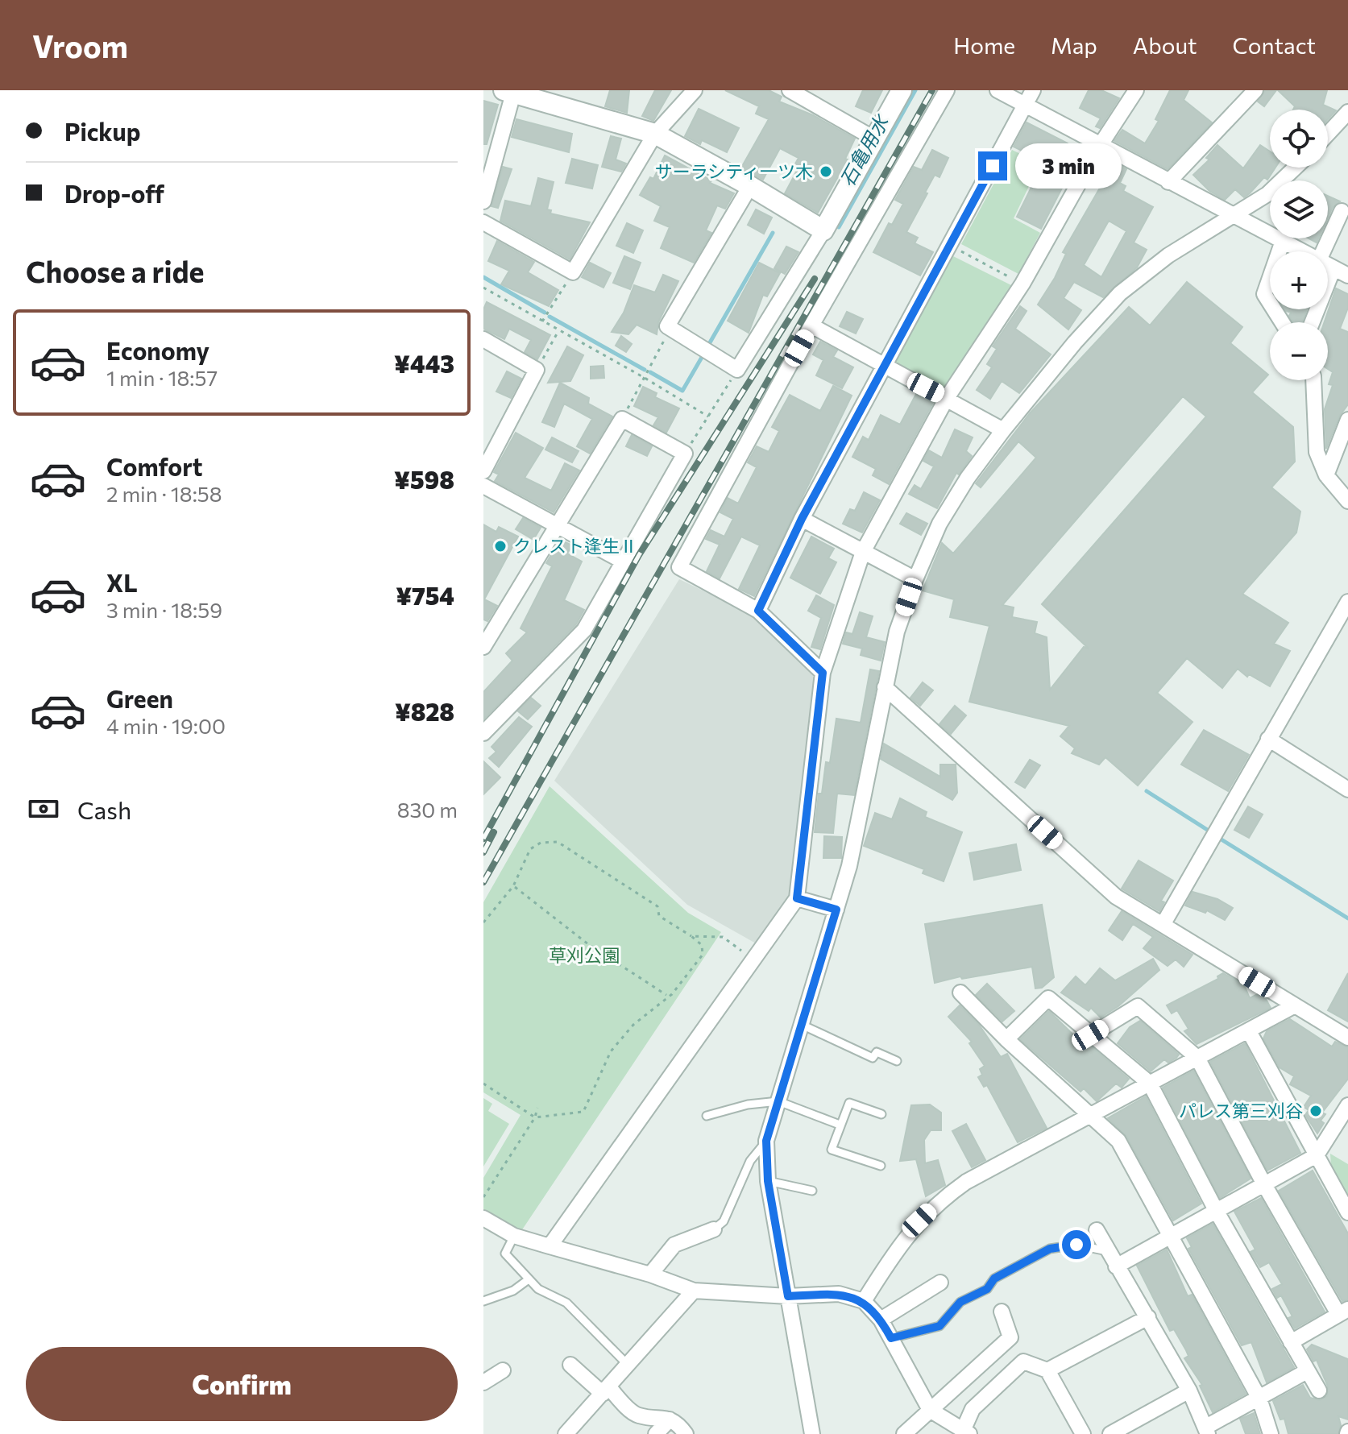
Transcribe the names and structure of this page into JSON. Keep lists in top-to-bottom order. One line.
{"water":["石亀用水"],"parks":["草刈公園"],"places":["サーラシティ一ツ木","クレスト逢生Ⅱ","パレス第三刈谷"],"page":{"header":"Vroom","nav":["Home","Map","About","Contact"],"banner":["Pickup","Drop-off"],"map_buttons":["+","−"],"bubble":"3 min","heading":"Choose a ride","list":[{"name":"Economy","note":"1 min · 18:57","value":"¥443"},{"name":"Comfort","note":"2 min · 18:58","value":"¥598"},{"name":"XL","note":"3 min · 18:59","value":"¥754"},{"name":"Green","note":"4 min · 19:00","value":"¥828"}],"pay":["Cash","830 m"],"buttons":"Confirm"}}
